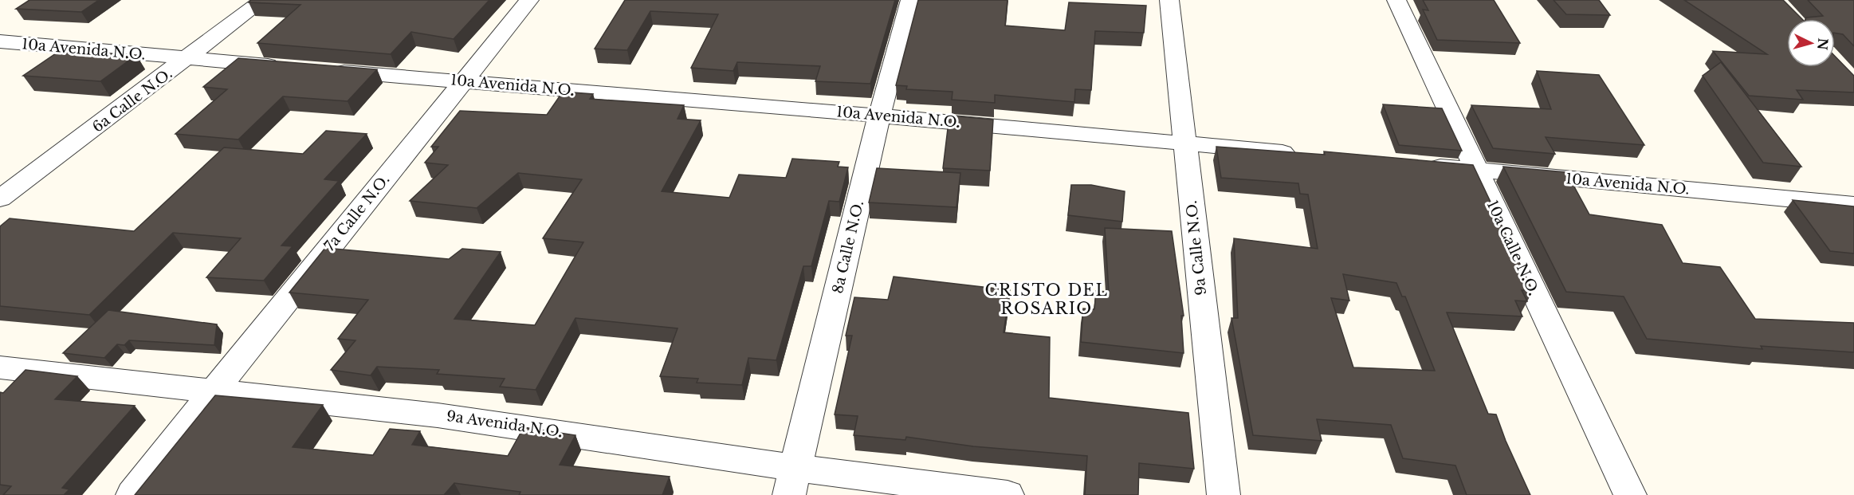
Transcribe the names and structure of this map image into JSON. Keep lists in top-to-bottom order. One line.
{"streets":{"street":["10a Avenida N.O.","6a Calle N.O.","7a Calle N.O.","8a Calle N.O.","9a Calle N.O.","10a Calle N.O.","9a Avenida N.O."]},"crossings":[["10a Avenida N.O.","6a Calle N.O."],["10a Avenida N.O.","7a Calle N.O."],["10a Avenida N.O.","8a Calle N.O."],["10a Avenida N.O.","9a Calle N.O."],["10a Avenida N.O.","10a Calle N.O."],["7a Calle N.O.","9a Avenida N.O."],["8a Calle N.O.","9a Avenida N.O."]],"districts":["CRISTO DEL ROSARIO"],"north":"right"}
